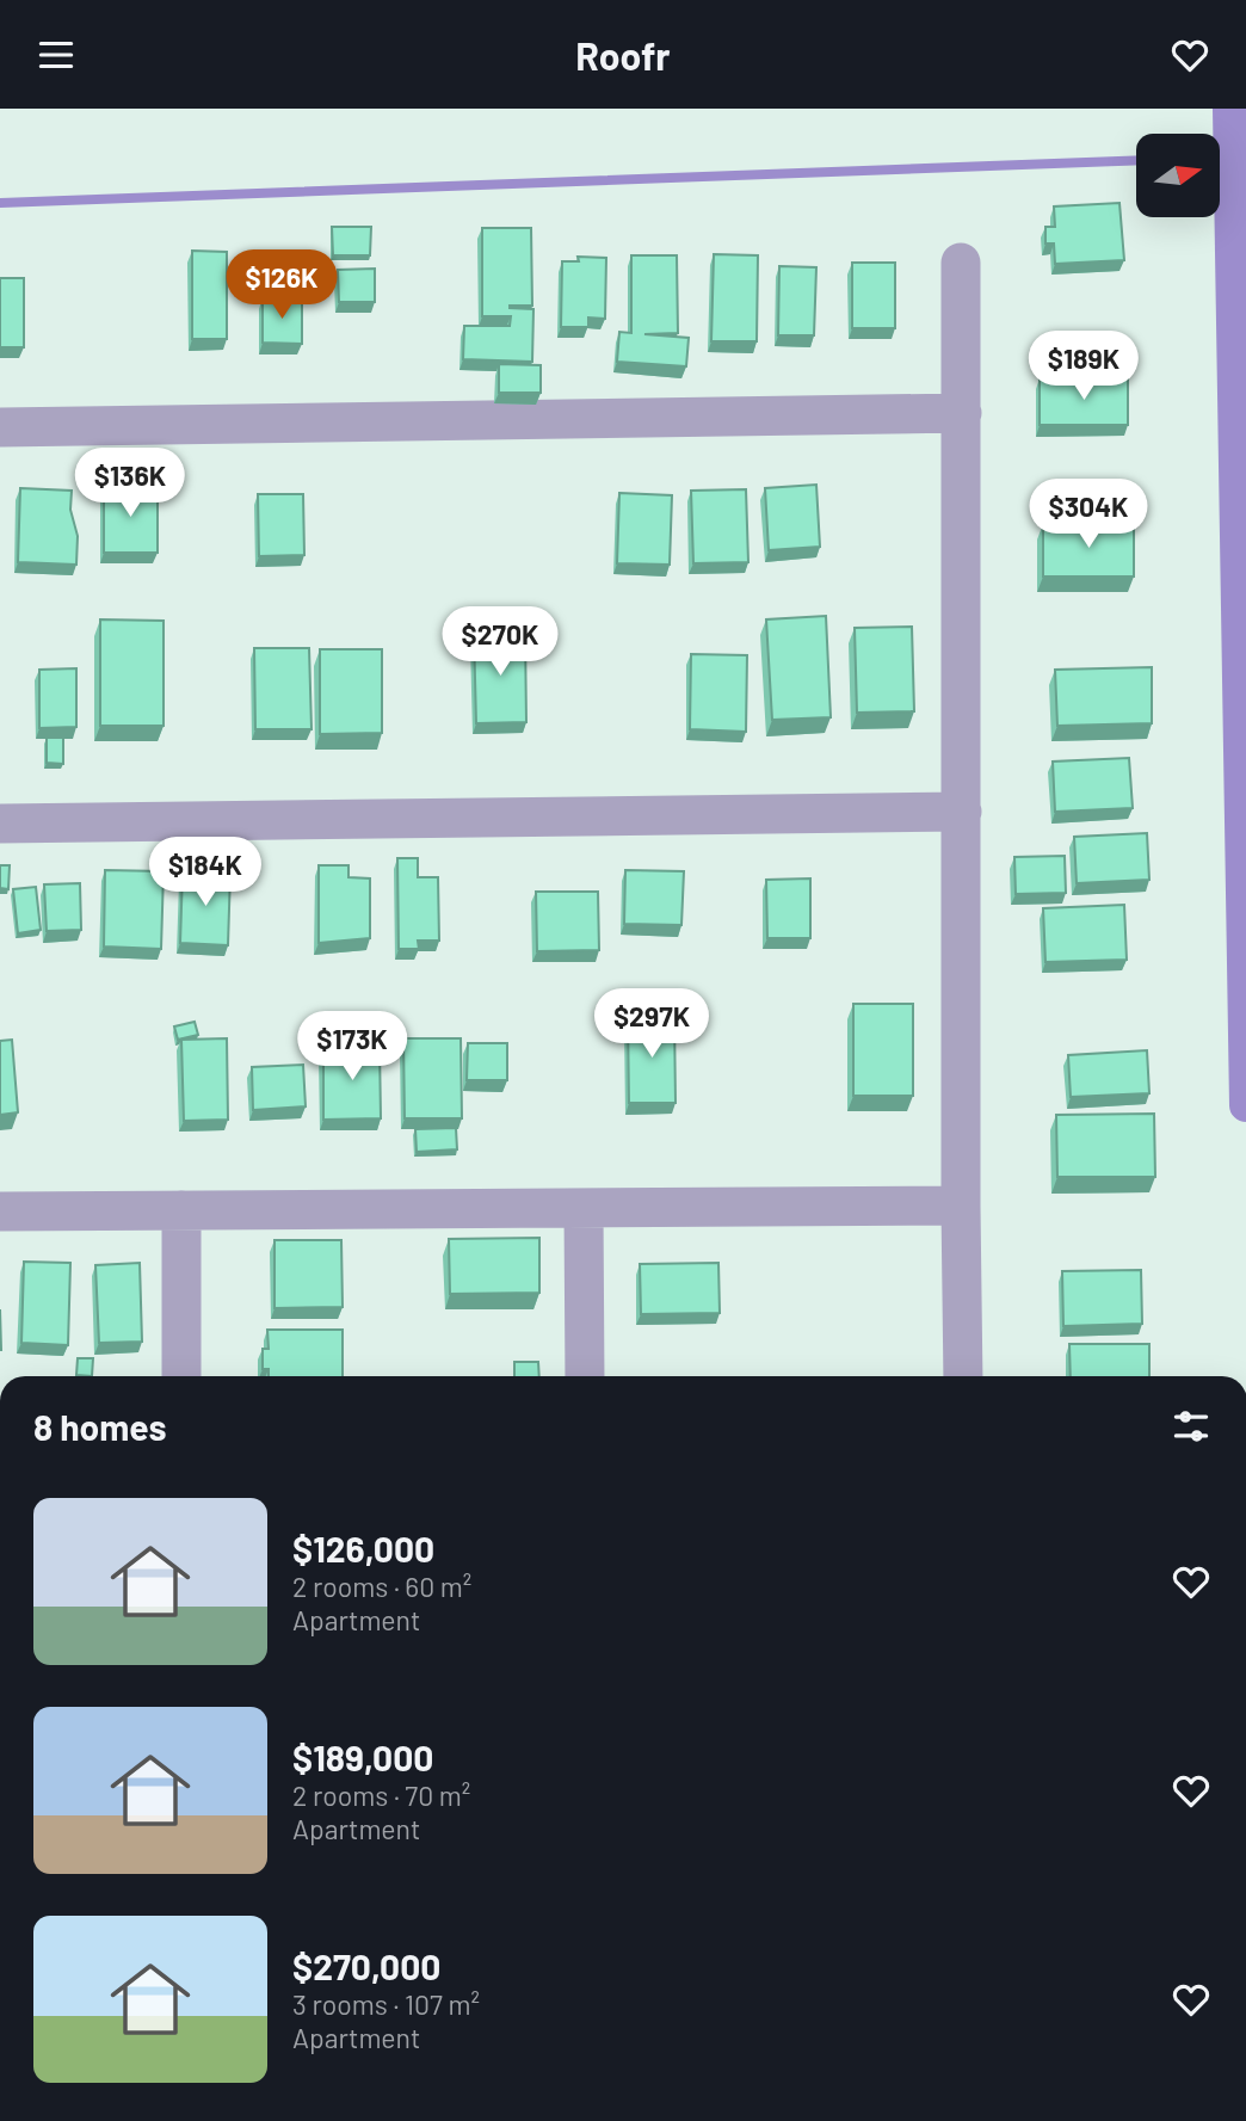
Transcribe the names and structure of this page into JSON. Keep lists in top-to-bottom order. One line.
{"north":"right","page":{"header":"Roofr","price":["$126K","$189K","$136K","$304K","$270K","$184K","$297K","$173K"],"heading":"8 homes","list":[{"name":"$126,000","note":"2 rooms · 60 m² · Apartment"},{"name":"$189,000","note":"2 rooms · 70 m² · Apartment"},{"name":"$270,000","note":"3 rooms · 107 m² · Apartment"}]}}
